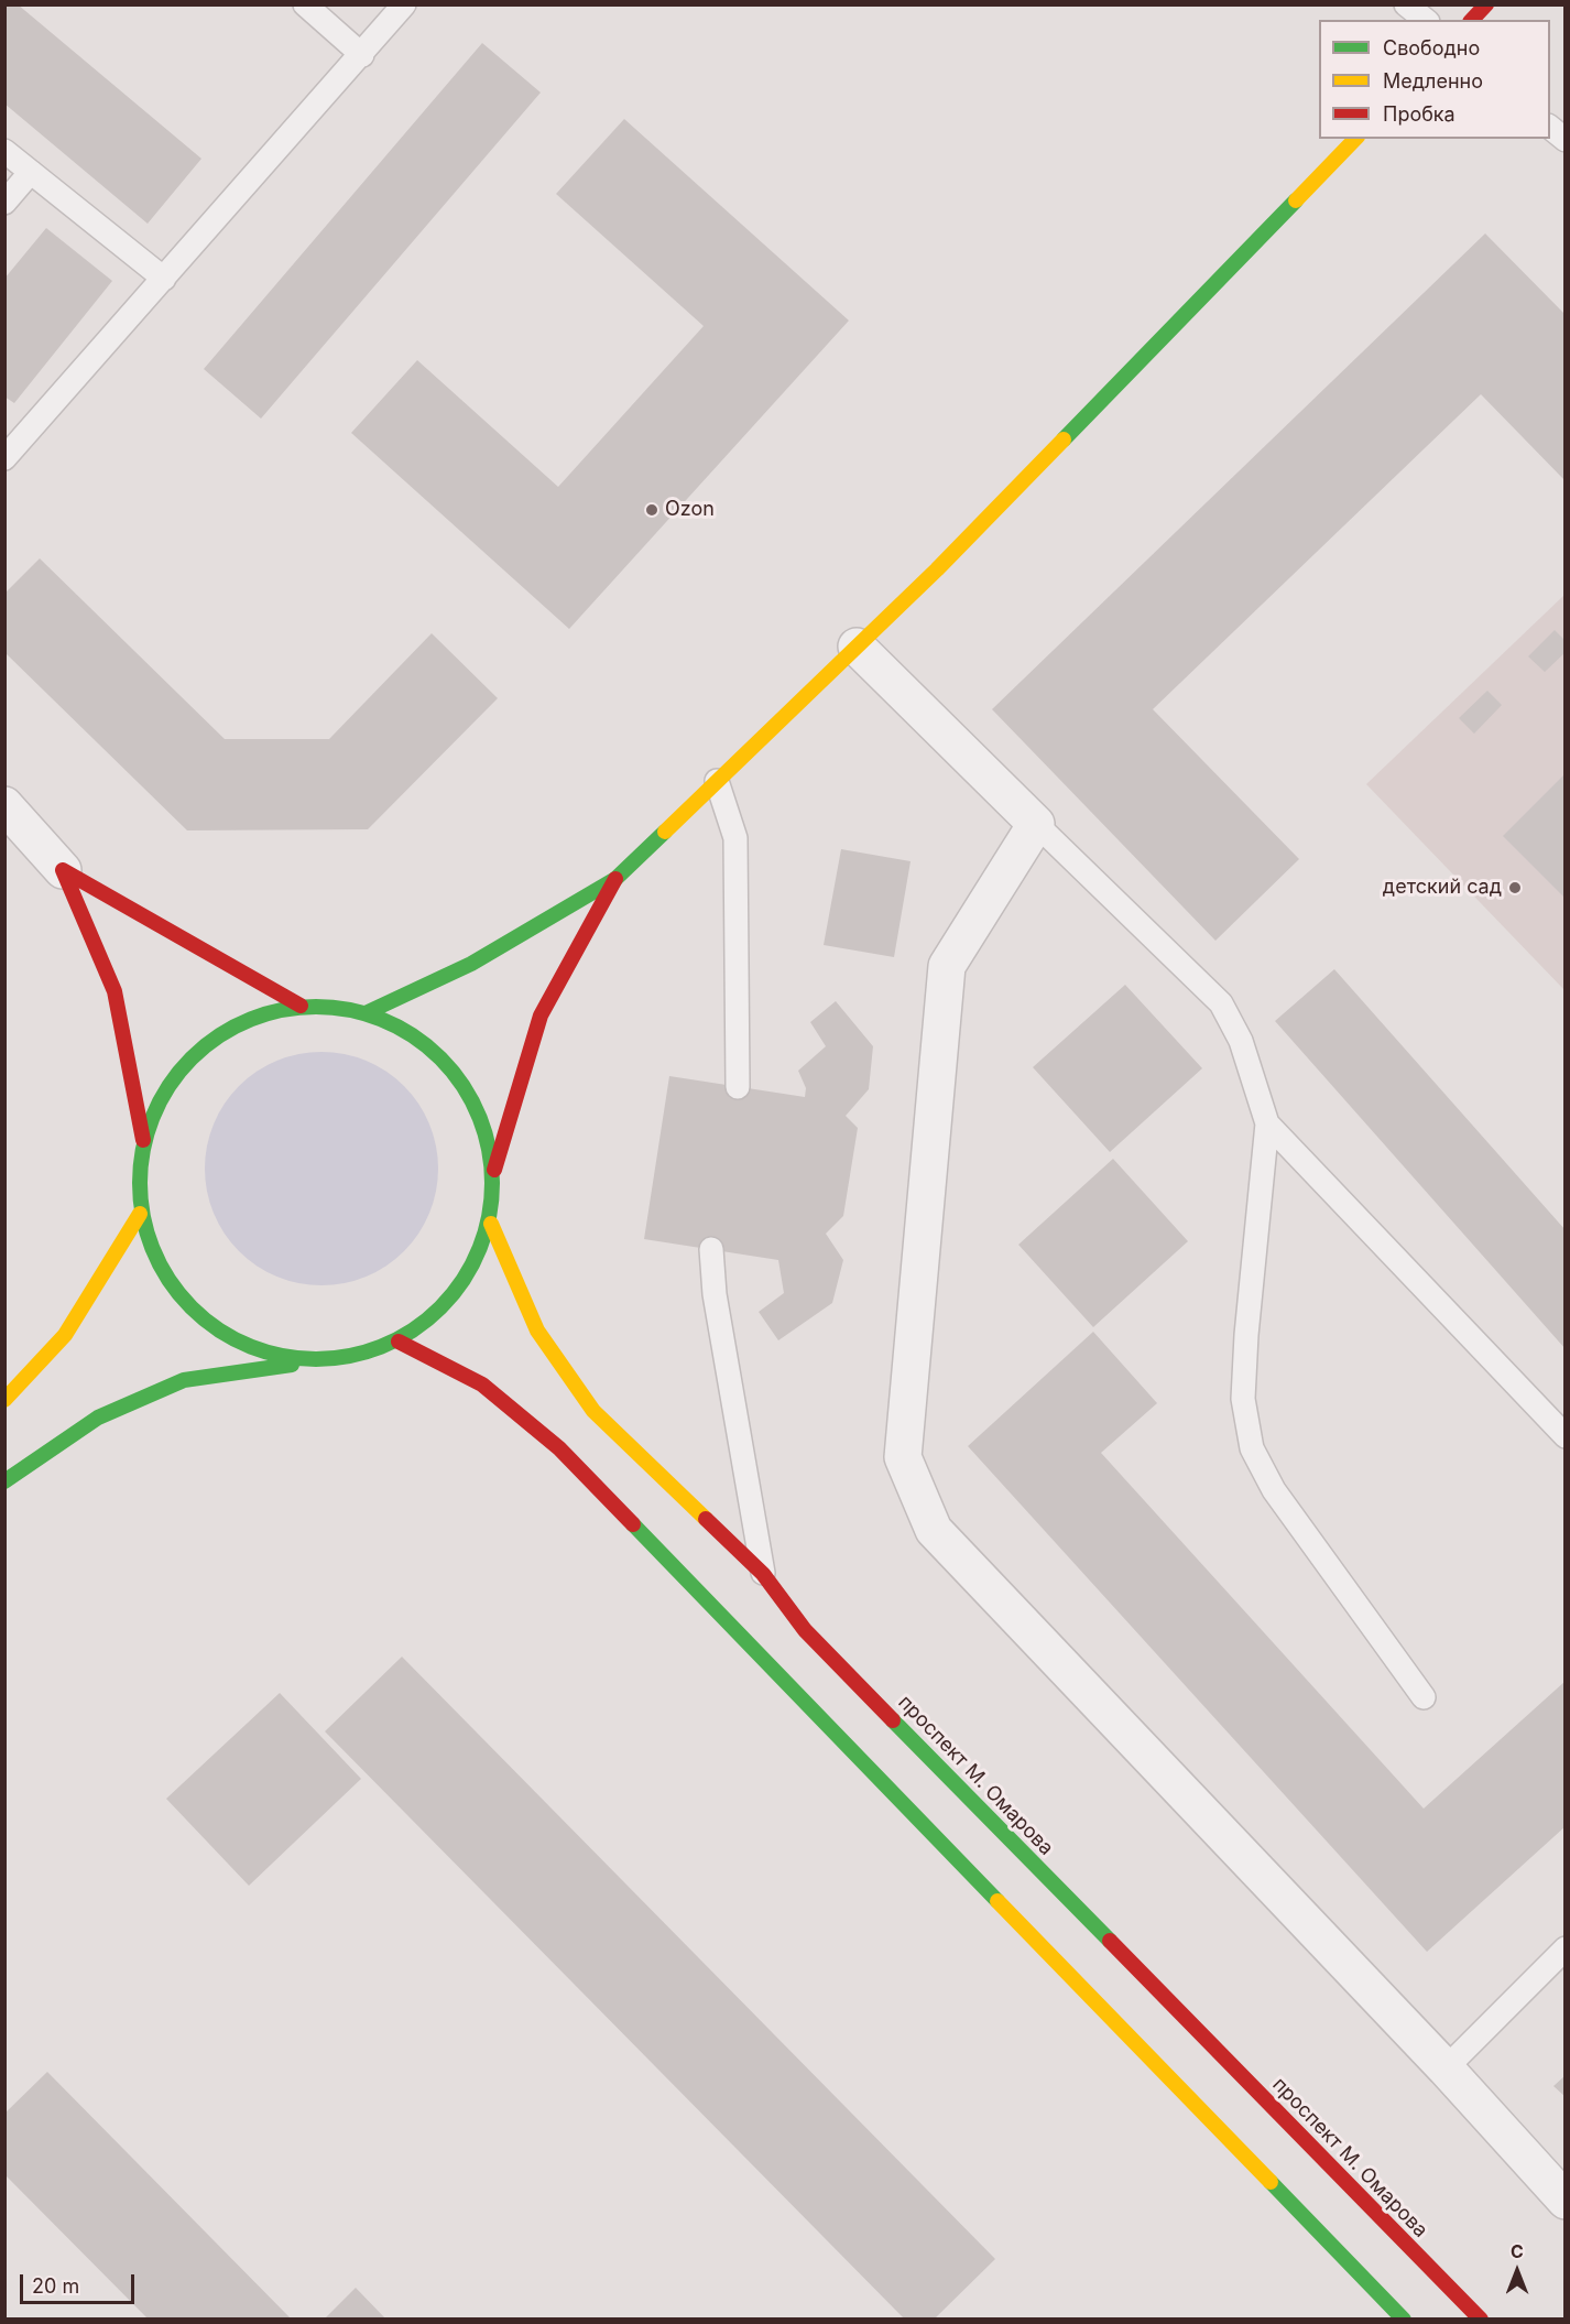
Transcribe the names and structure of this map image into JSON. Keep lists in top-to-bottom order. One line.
{"streets":{"main road":["проспект М. Омарова"]},"places":["Ozon","детский сад"],"legend":["Свободно","Медленно","Пробка"],"scale_bar":"20 m","north":"top"}
